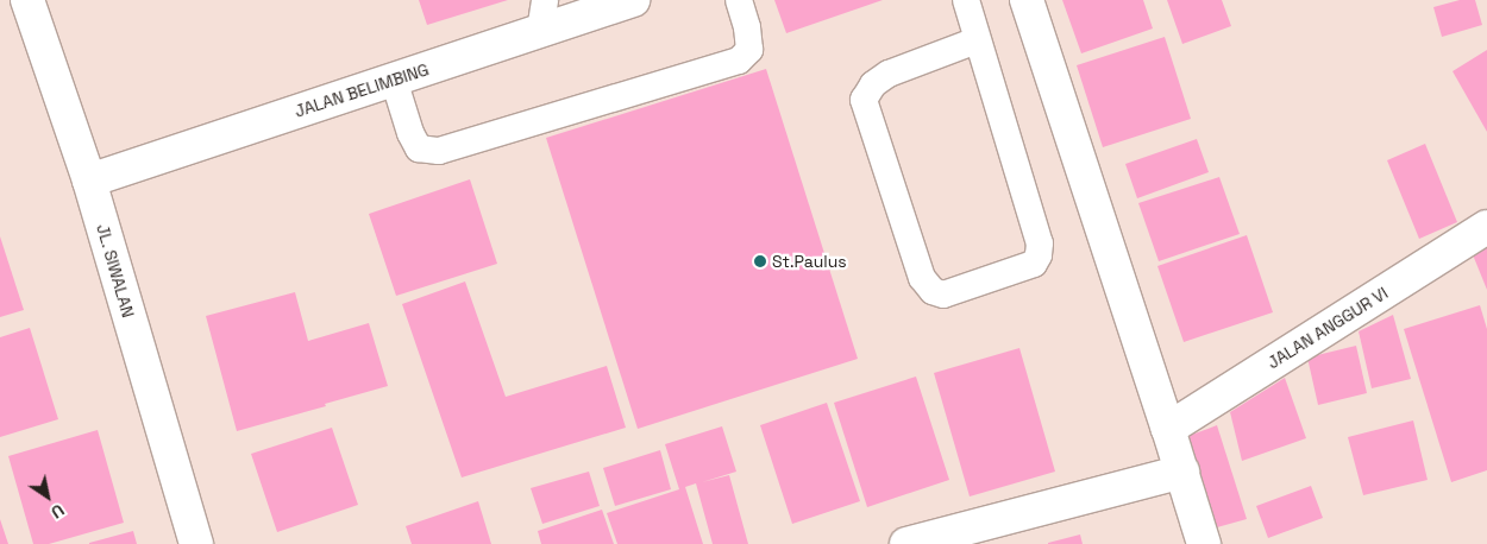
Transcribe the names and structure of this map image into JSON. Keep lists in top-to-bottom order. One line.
{"streets":{"street":["JALAN BELIMBING","JL. SIWALAN","JALAN ANGGUR VI"]},"crossings":[["JALAN BELIMBING","JL. SIWALAN"]],"places":["St.Paulus"],"north":"bottom right"}
